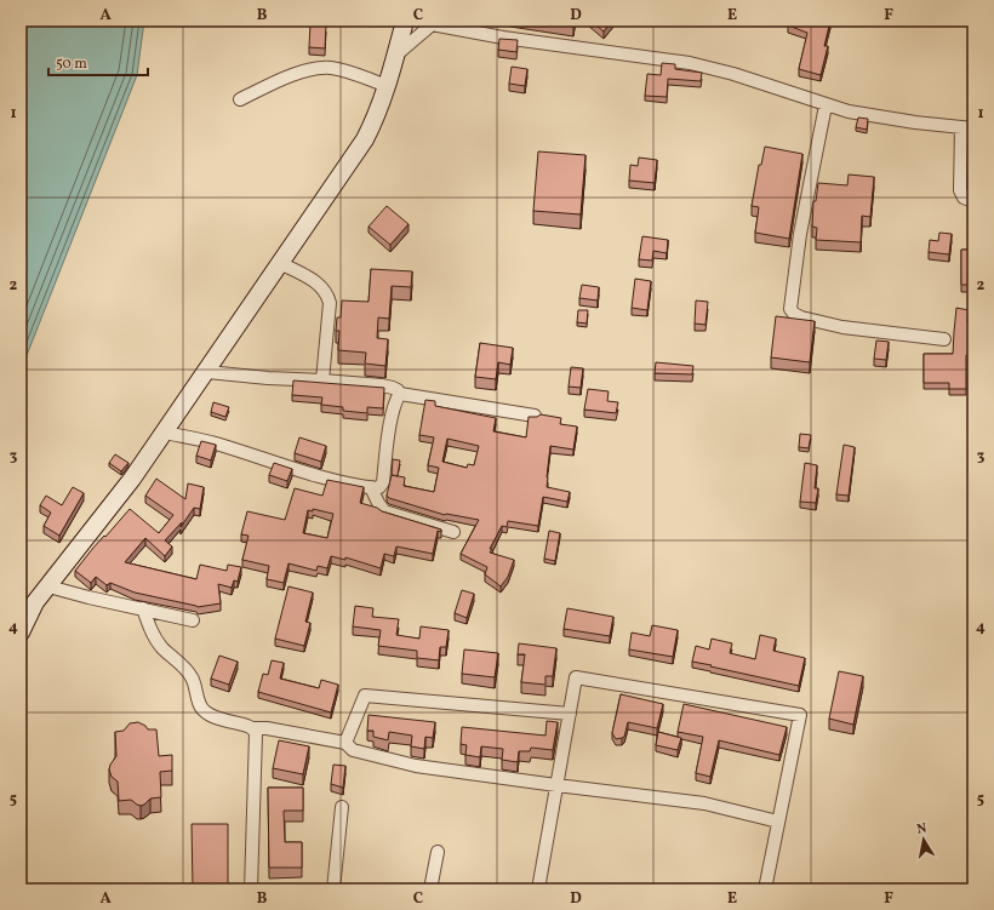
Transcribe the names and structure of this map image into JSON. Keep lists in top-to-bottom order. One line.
{"scale_bar":"50 m","north":"top","grid":{"columns":["A","B","C","D","E","F"],"rows":["1","2","3","4","5"]}}
